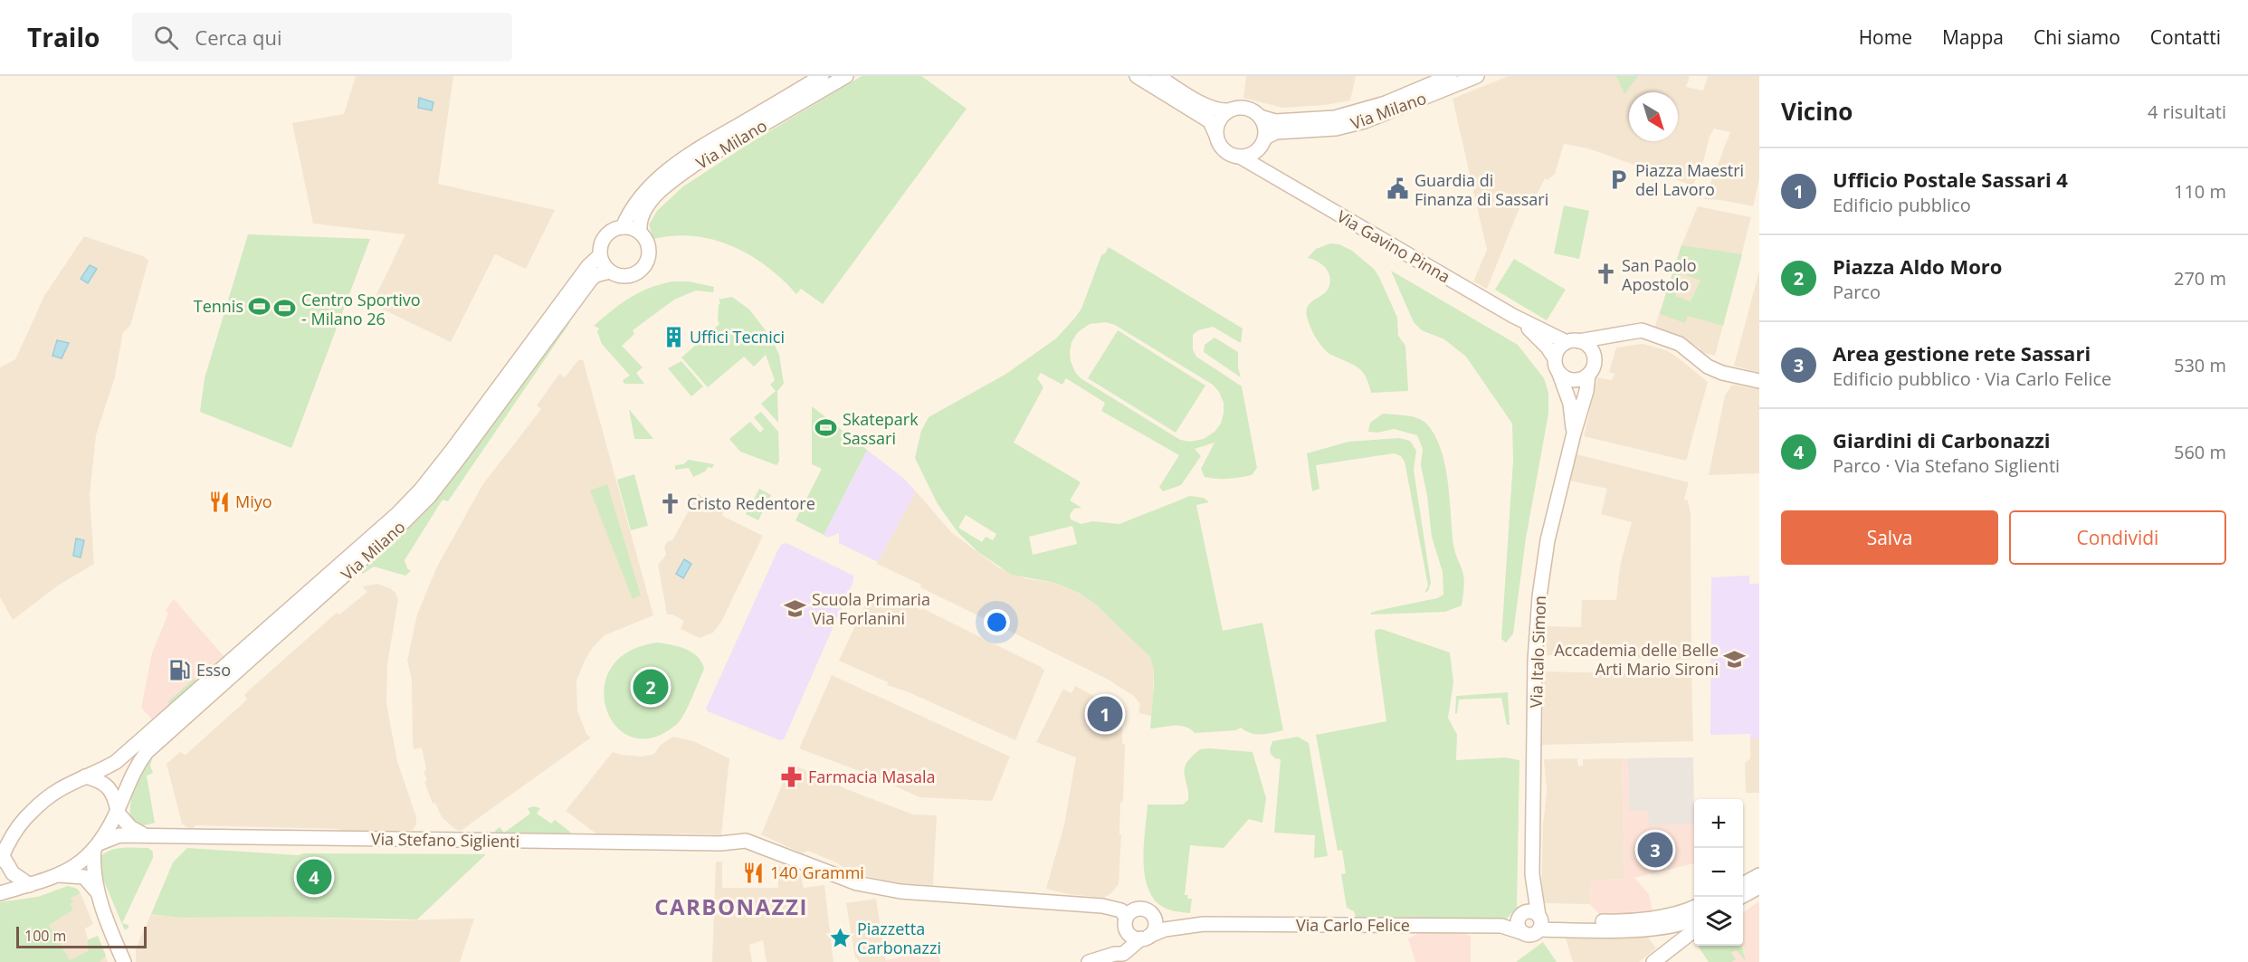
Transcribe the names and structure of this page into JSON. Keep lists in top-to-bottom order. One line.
{"streets":{"main road":["Via Milano","Via Gavino Pinna","Via Italo Simon","Via Stefano Siglienti","Via Carlo Felice"]},"crossings":[["Via Milano","Via Gavino Pinna"],["Via Milano","Via Stefano Siglienti"],["Via Gavino Pinna","Via Italo Simon"],["Via Italo Simon","Via Carlo Felice"],["Via Stefano Siglienti","Via Carlo Felice"]],"districts":["CARBONAZZI"],"places":{"parking":["Piazza Maestri del Lavoro"],"public building":["Guardia di Finanza di Sassari"],"church":["San Paolo Apostolo","Cristo Redentore"],"sports":["Tennis","Centro Sportivo - Milano 26","Skatepark Sassari"],"building":["Uffici Tecnici"],"restaurant":["Miyo","140 Grammi"],"school or university":["Scuola Primaria Via Forlanini","Accademia delle Belle Arti Mario Sironi"],"fuel station":["Esso"],"pharmacy":["Farmacia Masala"],"place":["Piazzetta Carbonazzi"]},"scale_bar":"100 m","north":"bottom right","page":{"header":"Trailo","search":"Cerca qui","nav":["Home","Mappa","Chi siamo","Contatti"],"heading":["Vicino","4 risultati"],"list":[{"mark":"1","name":"Ufficio Postale Sassari 4","note":"Edificio pubblico","value":"110 m"},{"mark":"2","name":"Piazza Aldo Moro","note":"Parco","value":"270 m"},{"mark":"3","name":"Area gestione rete Sassari","note":"Edificio pubblico · Via Carlo Felice","value":"530 m"},{"mark":"4","name":"Giardini di Carbonazzi","note":"Parco · Via Stefano Siglienti","value":"560 m"}],"buttons":["Salva","Condividi"],"pins":["2","1","3","4"],"map_buttons":["+","−"],"scale":"100 m"}}
